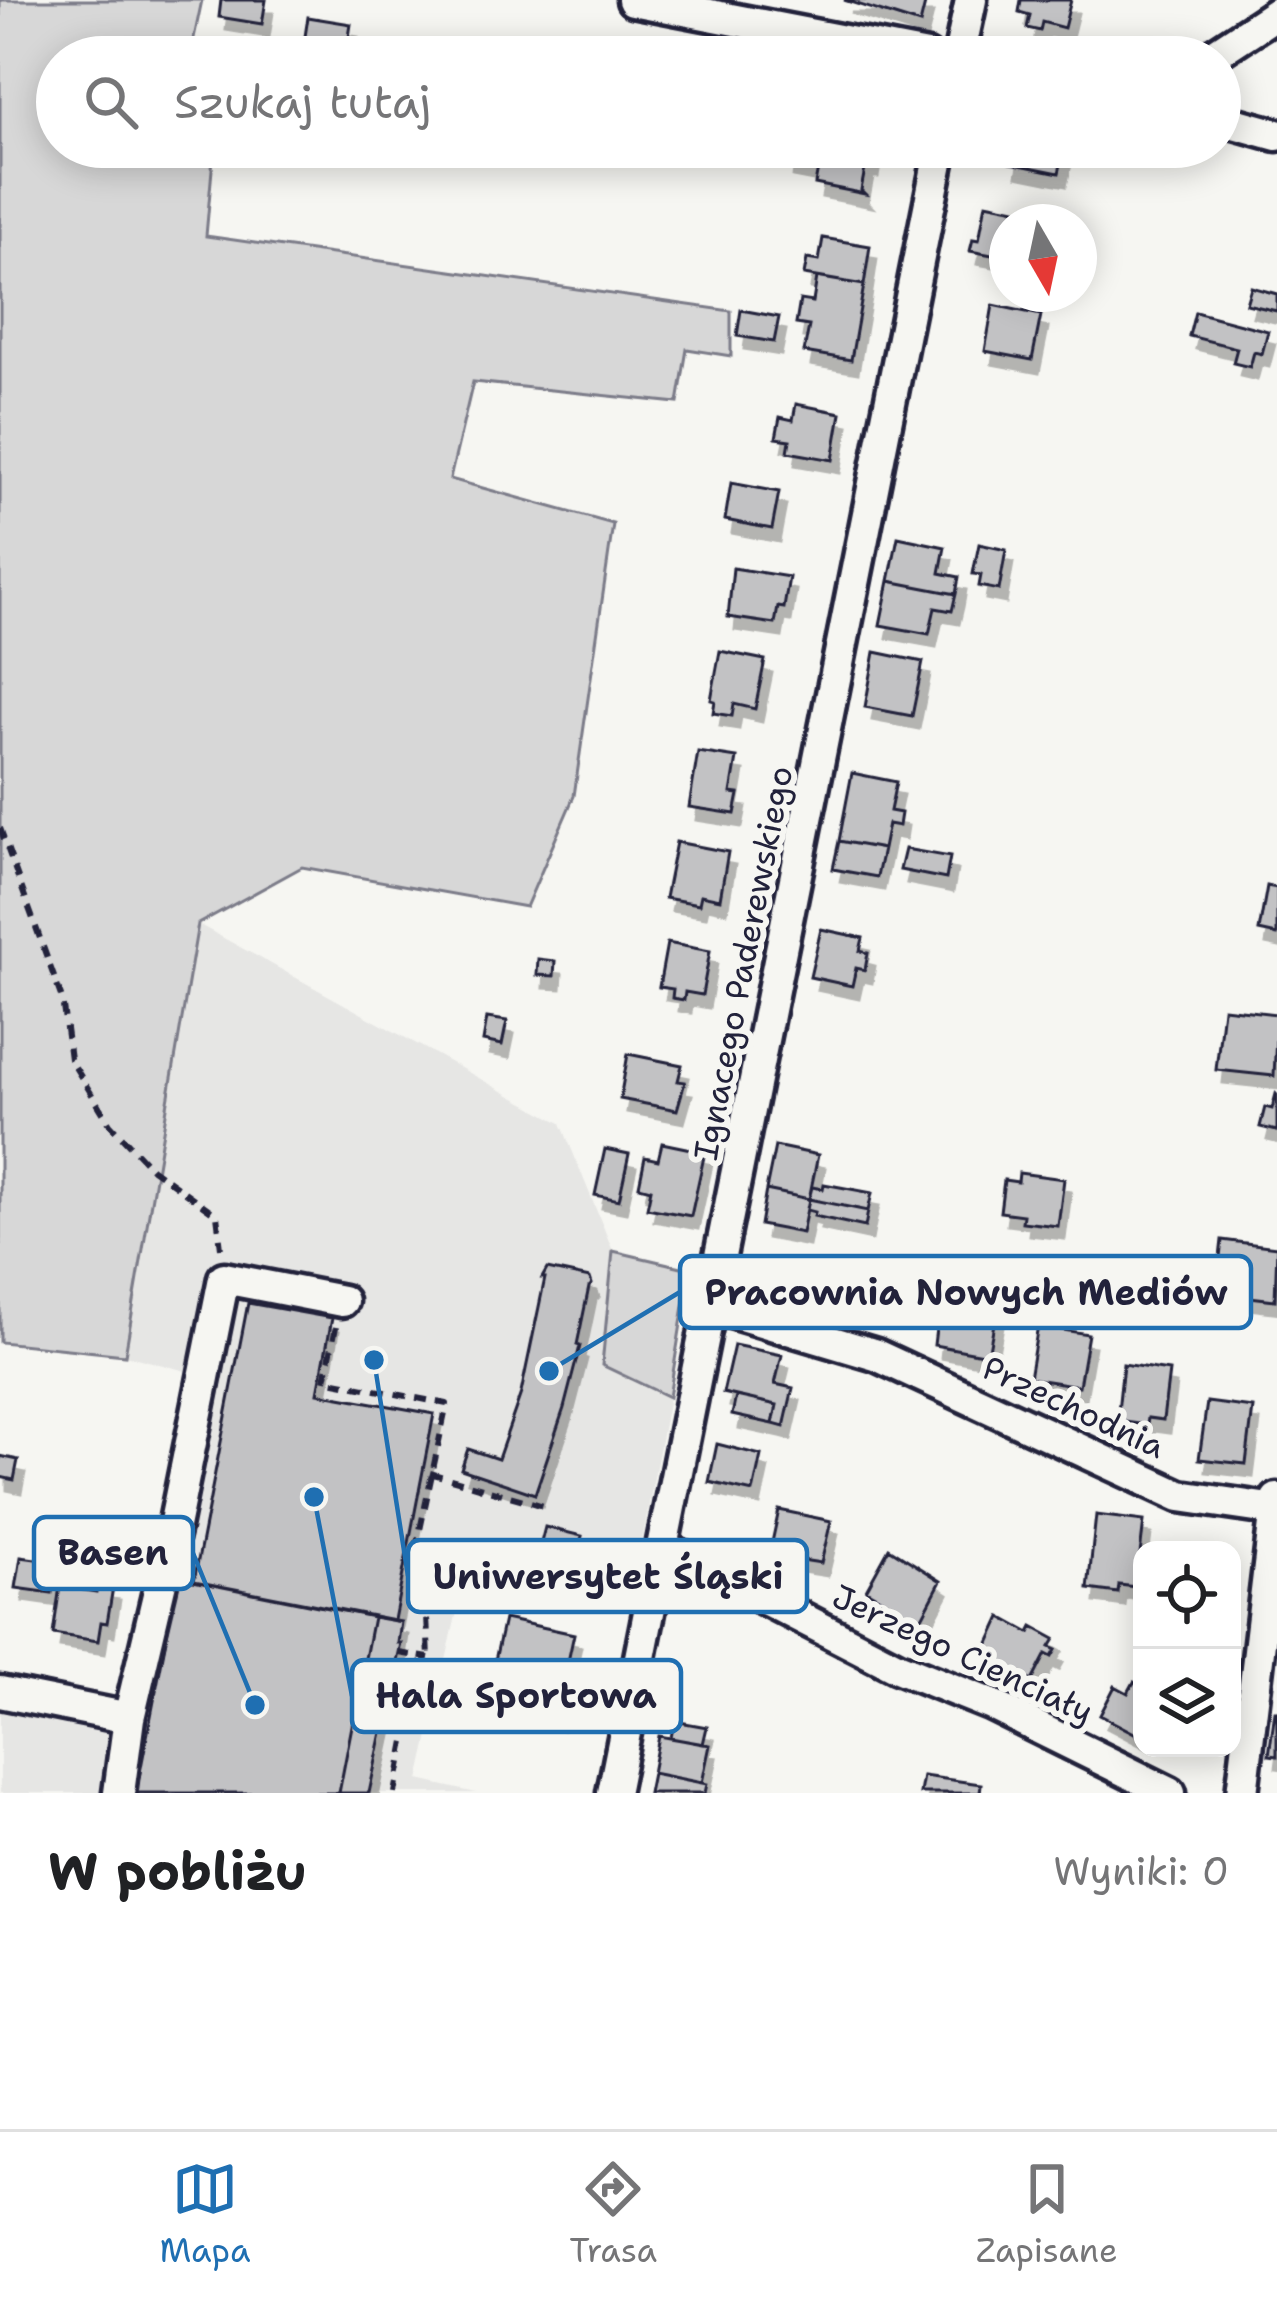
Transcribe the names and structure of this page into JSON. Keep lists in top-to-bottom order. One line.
{"streets":{"street":["Ignacego Paderewskiego","Przechodnia","Jerzego Cienciały"]},"crossings":[["Ignacego Paderewskiego","Przechodnia"],["Ignacego Paderewskiego","Jerzego Cienciały"]],"places":["Uniwersytet Śląski","Pracownia Nowych Mediów","Hala Sportowa","Basen"],"north":"bottom","page":{"search":"Szukaj tutaj","heading":["W pobliżu","Wyniki: 0"],"nav":["Mapa","Trasa","Zapisane"]}}
